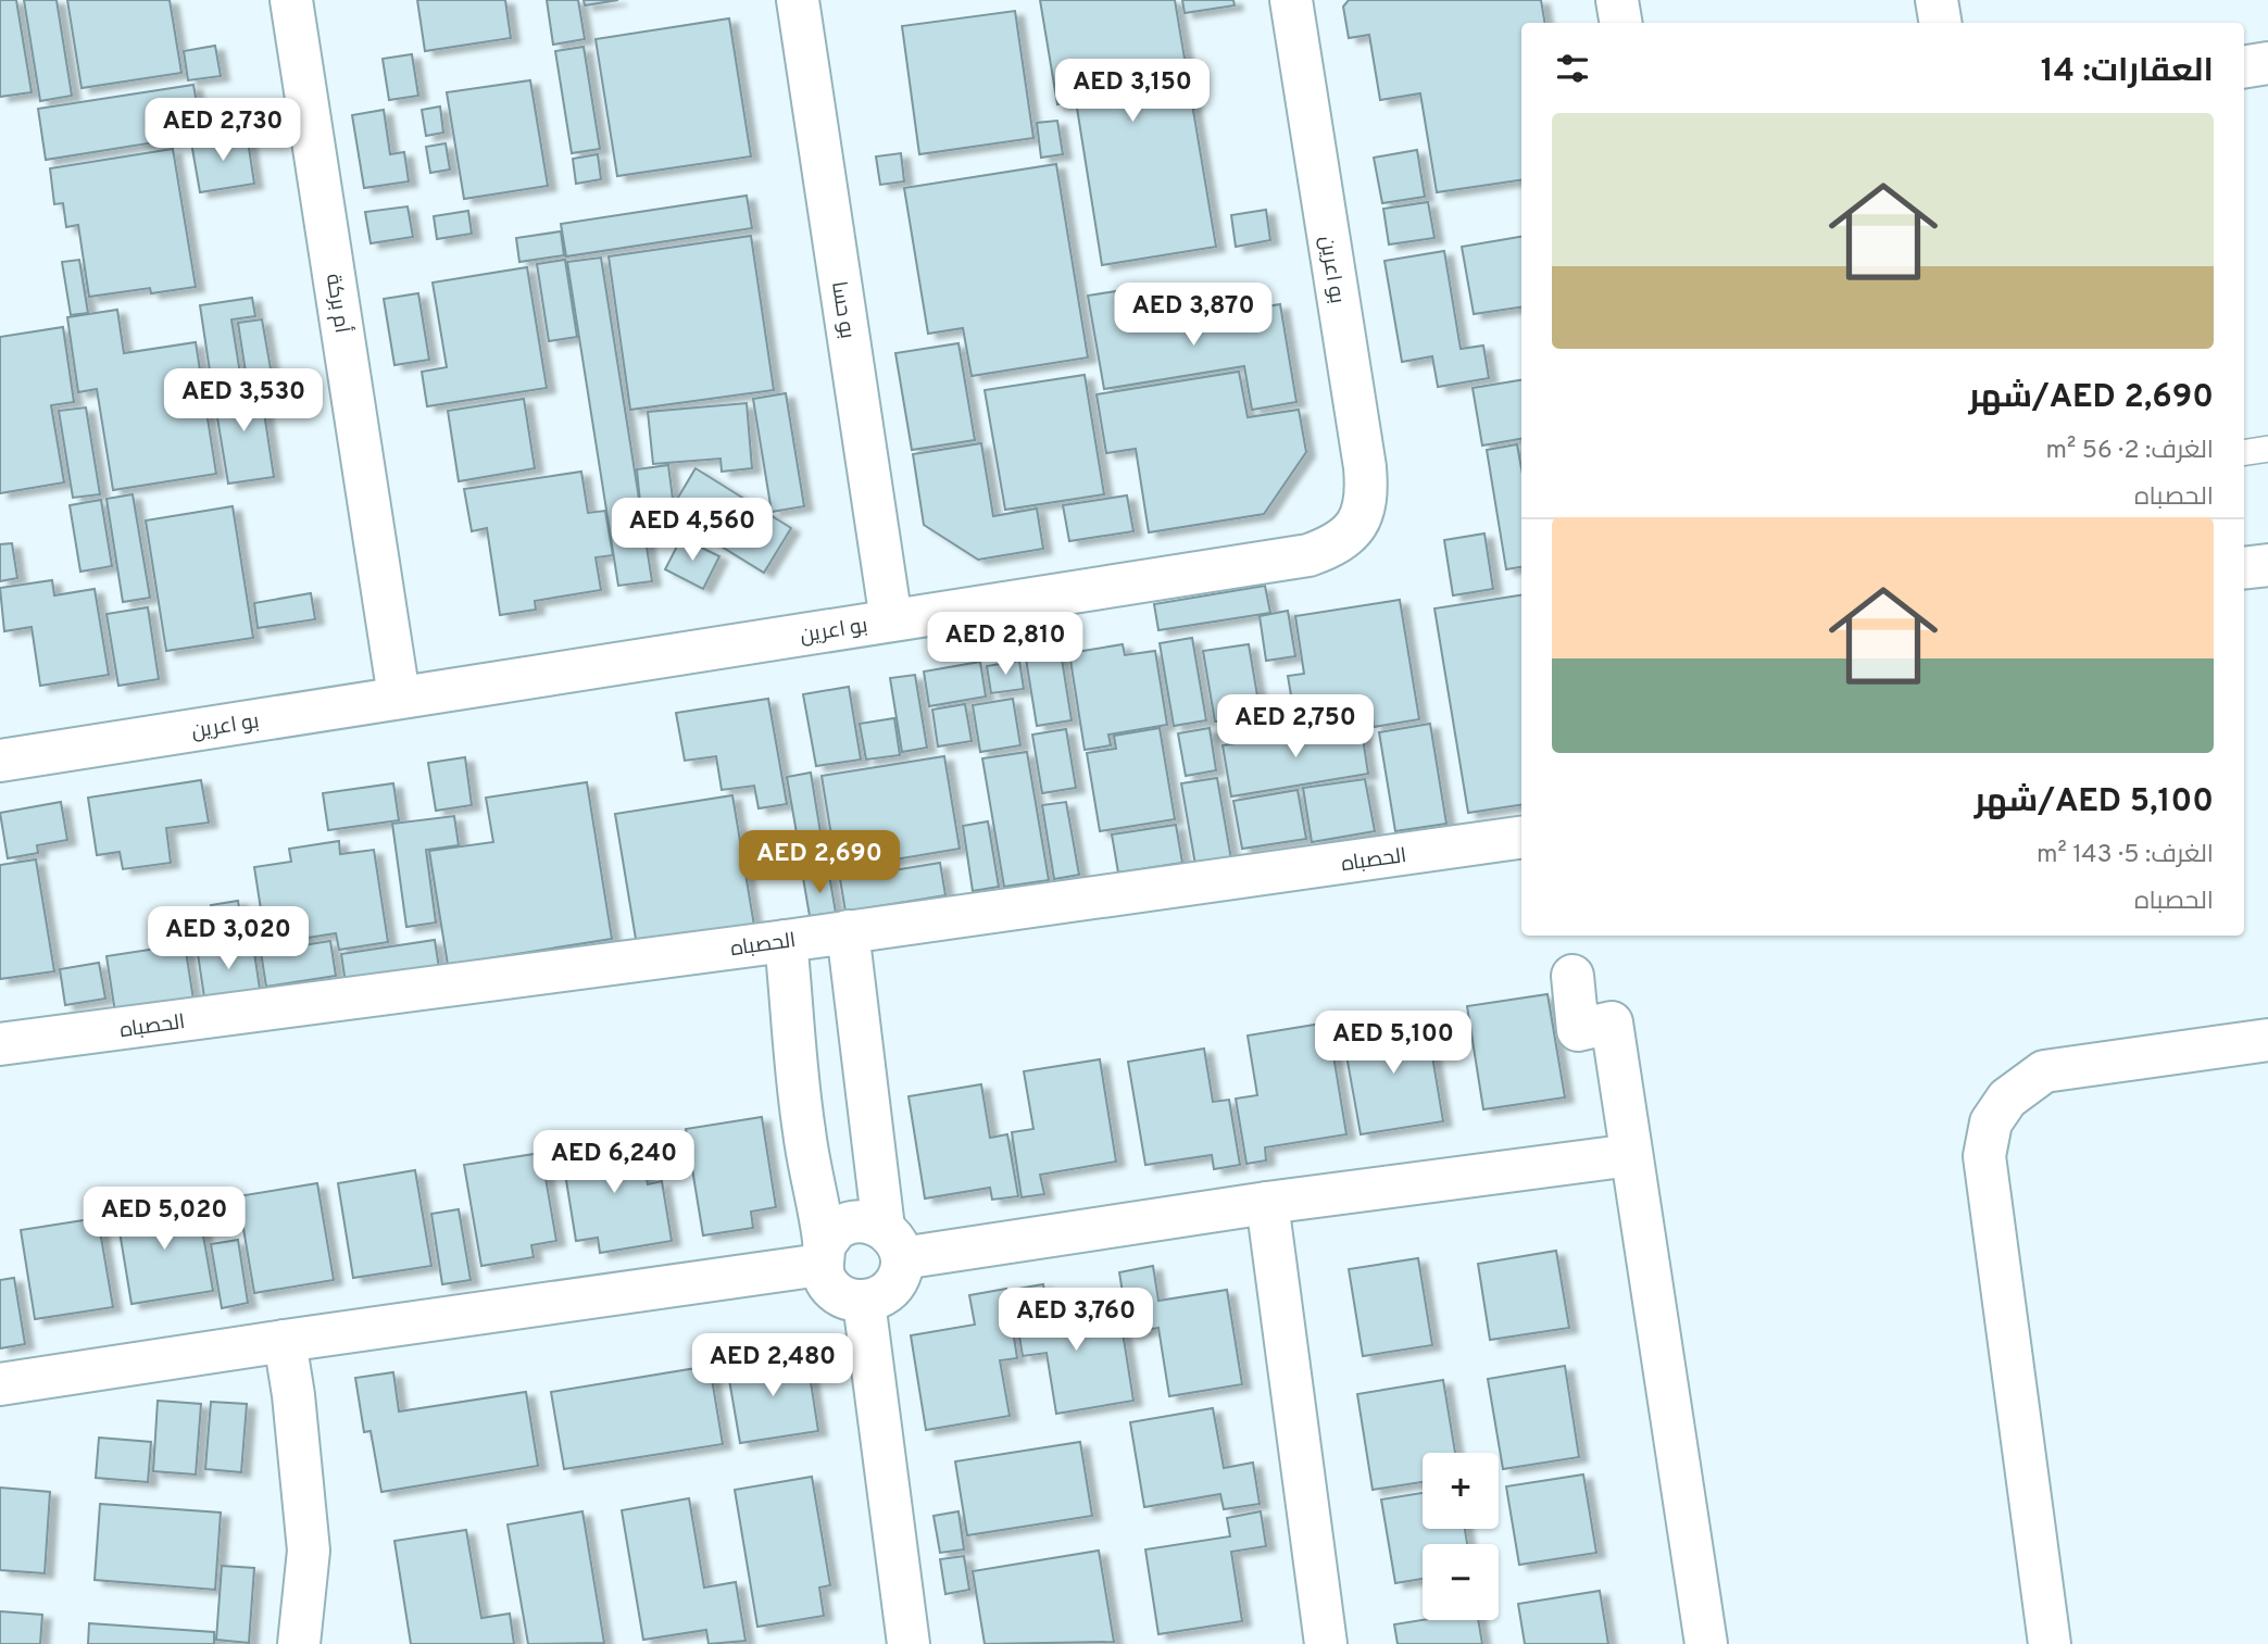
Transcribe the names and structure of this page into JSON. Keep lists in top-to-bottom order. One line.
{"streets":{"street":["بو اعرين","أم بركة","بو حسا","الحصباه"]},"crossings":[["بو اعرين","أم بركة"],["بو اعرين","بو حسا"]],"page":{"heading":"العقارات: 14","price":["AED 3,150","AED 2,730","AED 3,870","AED 3,530","AED 4,560","AED 2,810","AED 2,750","AED 2,690","AED 3,020","AED 5,100","AED 6,240","AED 5,020","AED 3,760","AED 2,480"],"list":[{"name":"AED 2,690/شهر","note":"الغرف: 2 · 56 m² · الحصباه"},{"name":"AED 5,100/شهر","note":"الغرف: 5 · 143 m² · الحصباه"}],"map_buttons":["+","−"]}}
